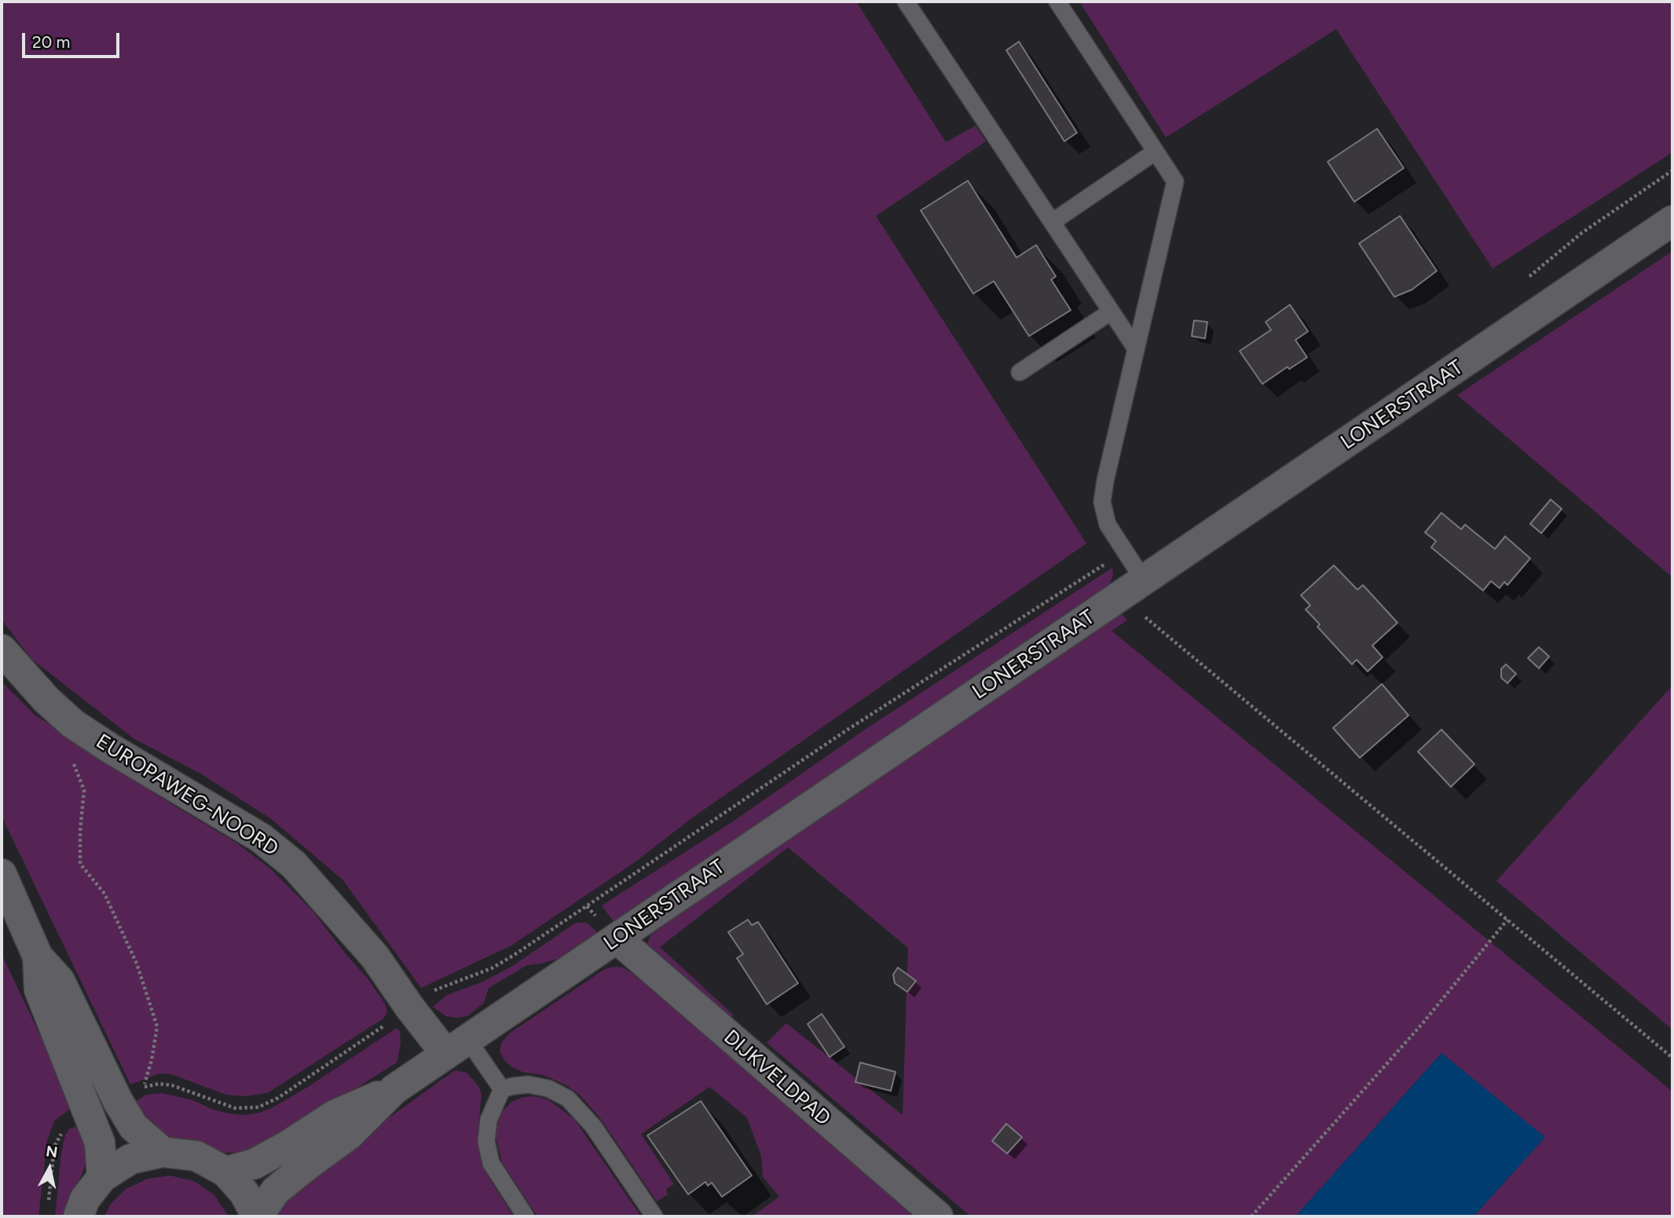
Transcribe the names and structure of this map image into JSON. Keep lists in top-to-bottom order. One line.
{"streets":{"street":["LONERSTRAAT","EUROPAWEG-NOORD","DIJKVELDPAD"]},"crossings":[["LONERSTRAAT","EUROPAWEG-NOORD"],["LONERSTRAAT","DIJKVELDPAD"]],"scale_bar":"20 m","north":"top"}
